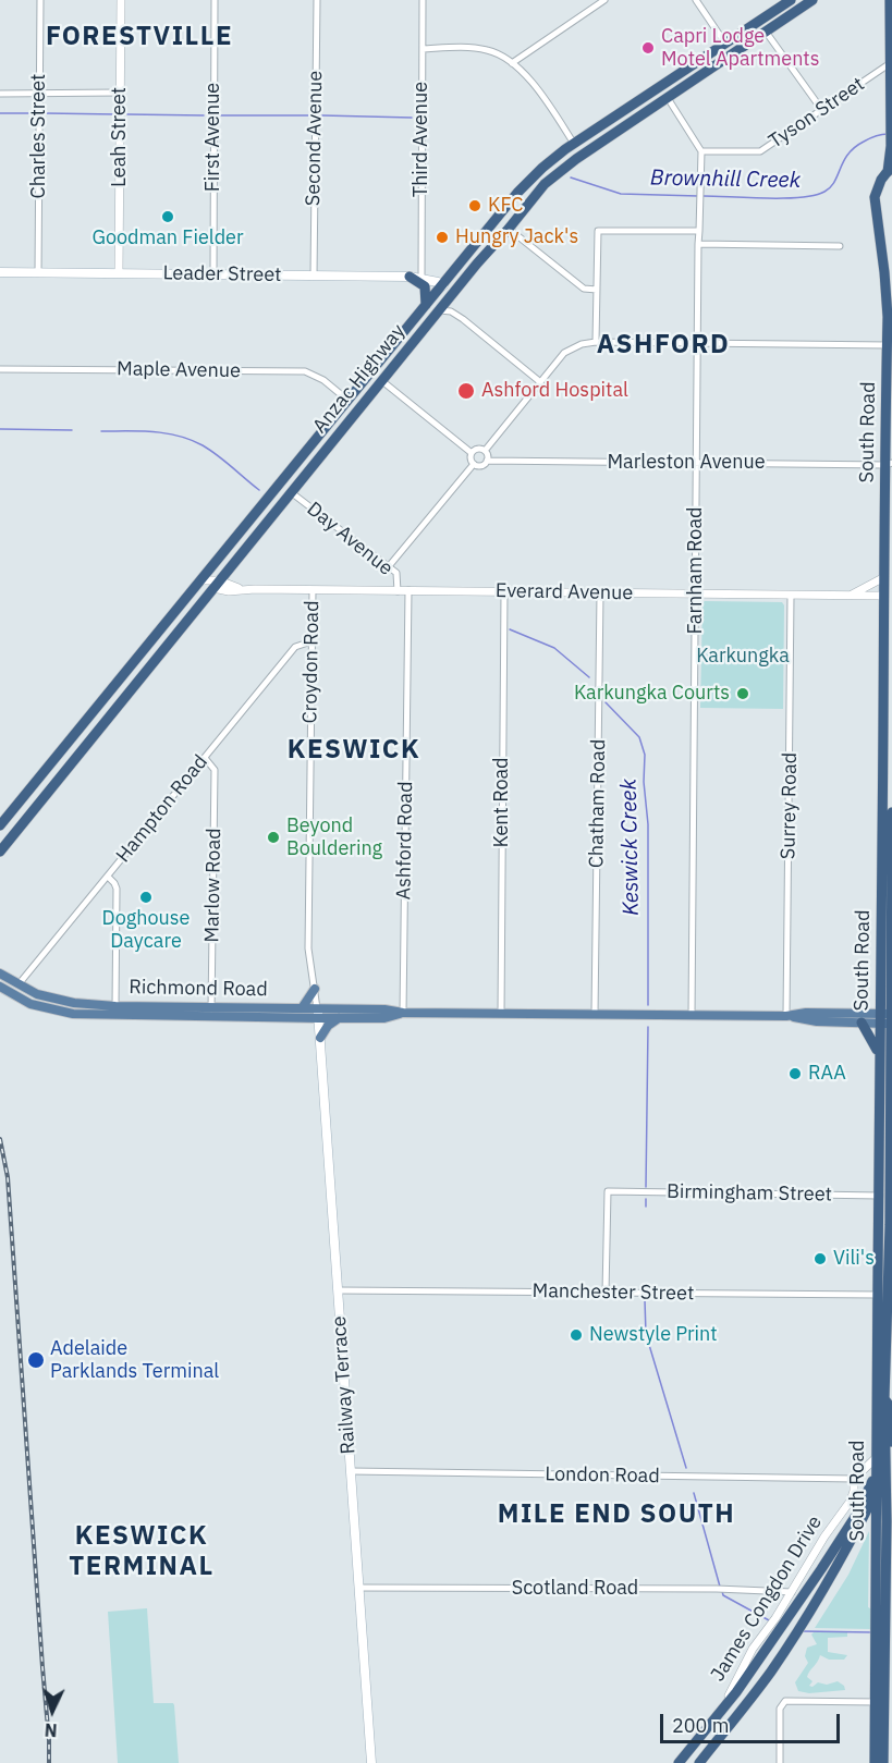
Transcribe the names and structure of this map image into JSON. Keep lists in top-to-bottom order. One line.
{"streets":{"highway":["Anzac Highway","South Road","James Congdon Drive"],"main road":["Leader Street","Richmond Road","Railway Terrace"],"street":["Tyson Street","Charles Street","Leah Street","First Avenue","Second Avenue","Third Avenue","Maple Avenue","Marleston Avenue","Day Avenue","Farnham Road","Everard Avenue","Croydon Road","Kent Road","Chatham Road","Surrey Road","Hampton Road","Ashford Road","Marlow Road","Birmingham Street","Manchester Street","London Road","Scotland Road"]},"crossings":[["Tyson Street","South Road"],["Charles Street","Leader Street"],["Leah Street","Leader Street"],["First Avenue","Leader Street"],["Second Avenue","Leader Street"],["Third Avenue","Leader Street"],["Leader Street","Anzac Highway"],["Maple Avenue","Anzac Highway"],["Anzac Highway","Day Avenue"],["Anzac Highway","Everard Avenue"],["South Road","Marleston Avenue"],["South Road","Everard Avenue"],["South Road","Richmond Road"],["South Road","Birmingham Street"],["South Road","Manchester Street"],["South Road","James Congdon Drive"],["Marleston Avenue","Farnham Road"],["Day Avenue","Everard Avenue"],["Farnham Road","Everard Avenue"],["Farnham Road","Richmond Road"],["Everard Avenue","Croydon Road"],["Everard Avenue","Kent Road"],["Everard Avenue","Chatham Road"],["Everard Avenue","Surrey Road"],["Everard Avenue","Ashford Road"],["Croydon Road","Hampton Road"],["Croydon Road","Richmond Road"],["Croydon Road","Railway Terrace"],["Kent Road","Richmond Road"],["Chatham Road","Richmond Road"],["Surrey Road","Richmond Road"],["Hampton Road","Marlow Road"],["Hampton Road","Richmond Road"],["Ashford Road","Richmond Road"],["Marlow Road","Richmond Road"],["Richmond Road","Railway Terrace"],["Birmingham Street","Manchester Street"],["Manchester Street","Railway Terrace"],["Railway Terrace","London Road"],["Railway Terrace","Scotland Road"],["London Road","James Congdon Drive"],["Scotland Road","James Congdon Drive"]],"districts":["FORESTVILLE","ASHFORD","KESWICK","MILE END SOUTH","KESWICK TERMINAL"],"water":["Brownhill Creek","Keswick Creek"],"parks":["Karkungka"],"places":["Capri Lodge Motel Apartments","KFC","Goodman Fielder","Hungry Jack's","Ashford Hospital","Karkungka Courts","Beyond Bouldering","Doghouse Daycare","RAA","Vili's","Newstyle Print","Adelaide Parklands Terminal"],"scale_bar":"200 m","north":"bottom"}
